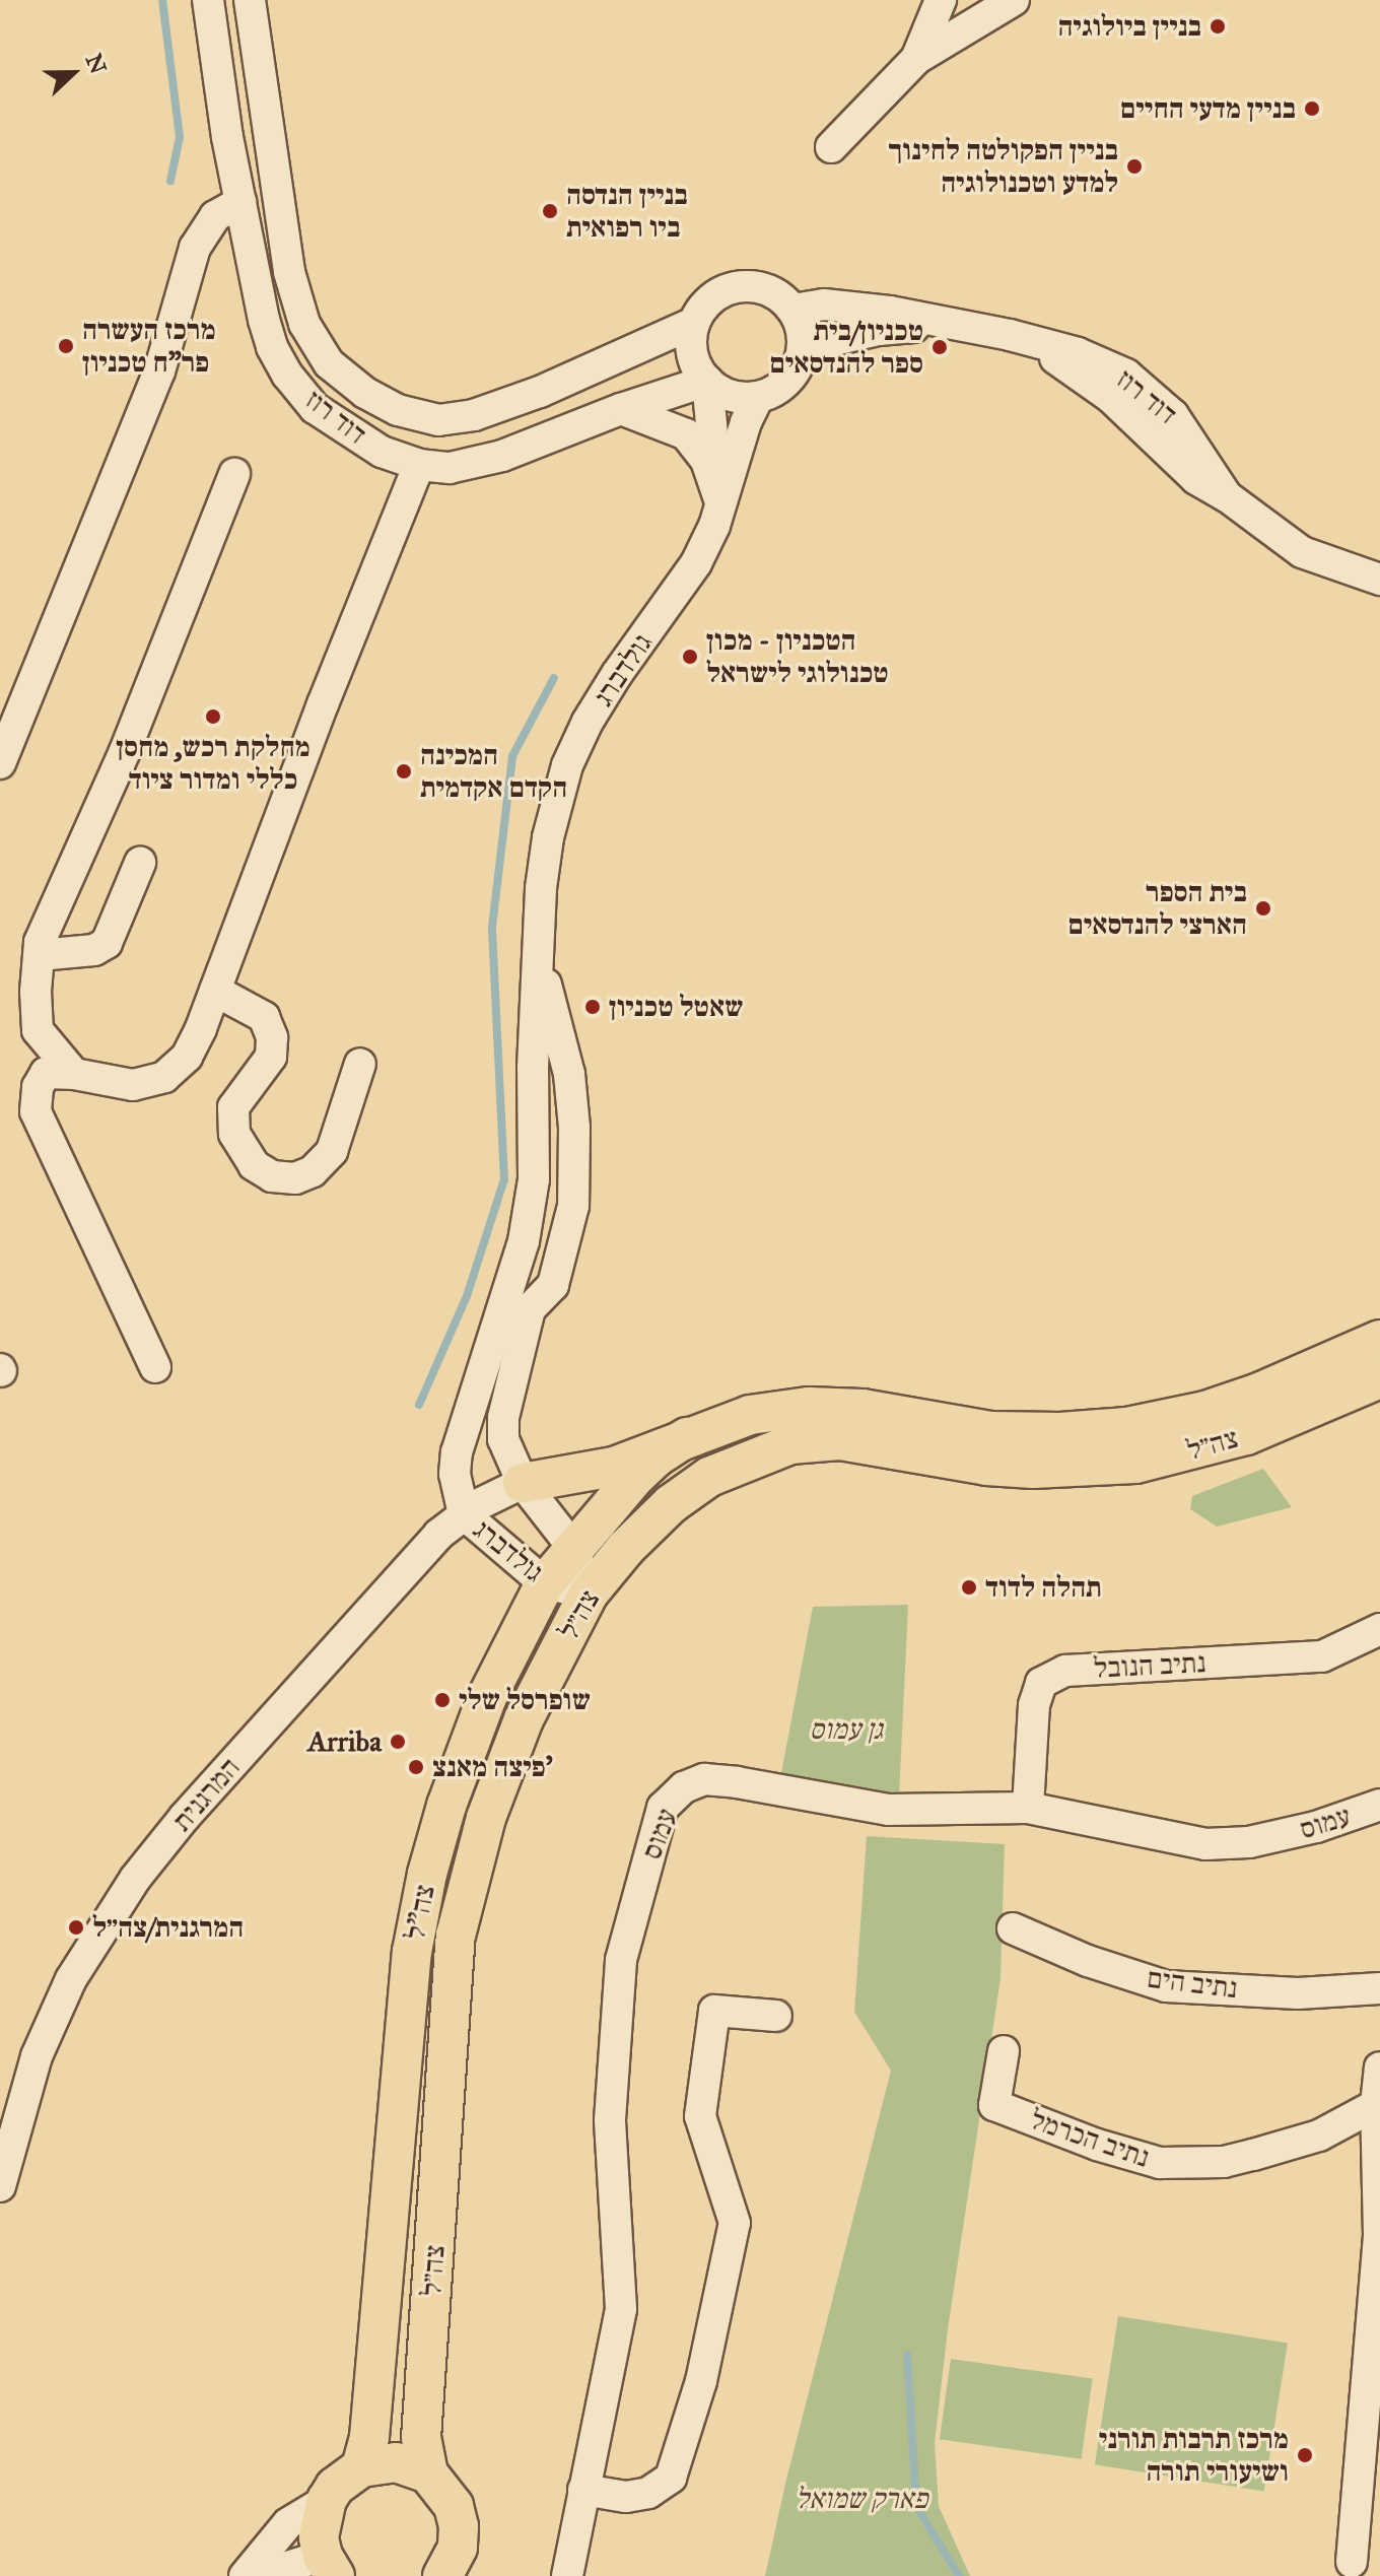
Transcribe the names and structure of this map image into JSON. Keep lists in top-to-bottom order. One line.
{"streets":{"main road":["צה״ל","צה\"ל"],"street":["דוד רוז","גולדברג","נתיב הנובל","המרגנית","עמוס","נתיב הים","נתיב הכרמל"]},"crossings":[["דוד רוז","גולדברג"],["גולדברג","צה״ל"],["גולדברג","המרגנית"],["גולדברג","צה\"ל"],["צה״ל","צה\"ל"],["נתיב הנובל","עמוס"]],"parks":["גן עמוס","פארק שמואל"],"places":["בניין ביולוגיה","בניין מדעי החיים","בניין הפקולטה לחינוך למדע וטכנולוגיה","בניין הנדסה ביו רפואית","מרכז העשרה פר\"ח טכניון","טכניון/בית ספר להנדסאים","הטכניון - מכון טכנולוגי לישראל","מחלקת רכש, מחסן כללי ומדור ציוד","המכינה הקדם אקדמית","בית הספר הארצי להנדסאים","שאטל טכניון","תהלה לדוד","שופרסל שלי","Arriba","פיצה מאנצ'","המרגנית/צה״ל","מרכז תרבות תורני ושיעורי תורה"],"north":"right"}
